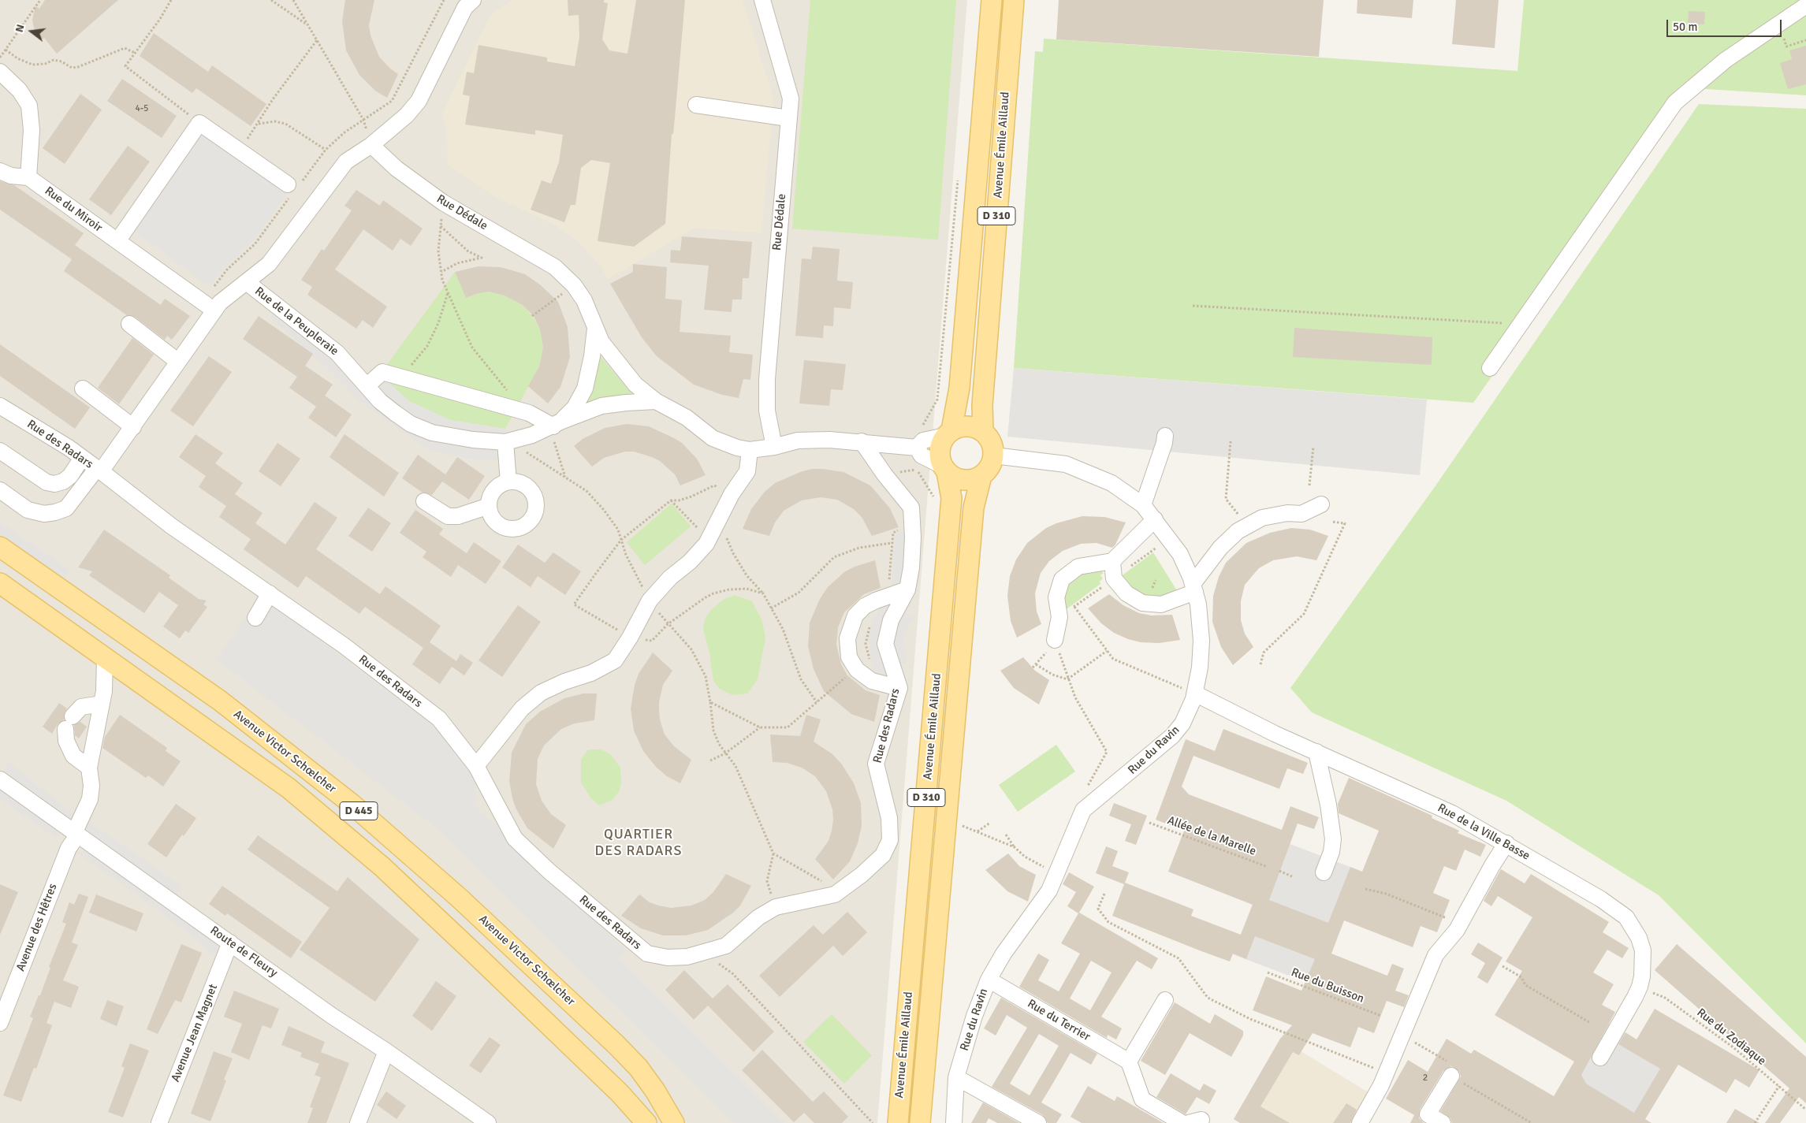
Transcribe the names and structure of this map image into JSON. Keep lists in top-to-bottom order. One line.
{"streets":{"main road":["Avenue Émile Aillaud","D 310","Avenue Victor Schœlcher","D 445"],"street":["Rue du Miroir","Rue Dédale","Rue de la Peupleraie","Rue des Radars","Rue du Ravin","Rue de la Ville Basse","Avenue des Hêtres","Route de Fleury","Rue du Terrier","Avenue Jean Magnet"],"path":["Allée de la Marelle","Rue du Buisson","Rue du Zodiaque"]},"crossings":[["Avenue Émile Aillaud","Rue du Ravin"],["Rue du Miroir","Rue de la Peupleraie"],["Rue Dédale","Rue de la Peupleraie"],["Rue Dédale","Rue des Radars"],["Rue de la Peupleraie","Rue des Radars"],["Rue du Ravin","Rue de la Ville Basse"],["Rue du Ravin","Rue du Terrier"],["D 445","Avenue des Hêtres"],["Rue de la Ville Basse","Rue du Zodiaque"],["Avenue des Hêtres","Route de Fleury"],["Route de Fleury","Avenue Jean Magnet"]],"districts":["QUARTIER DES RADARS"],"house_numbers":["4-5","2"],"scale_bar":"50 m","north":"left"}
